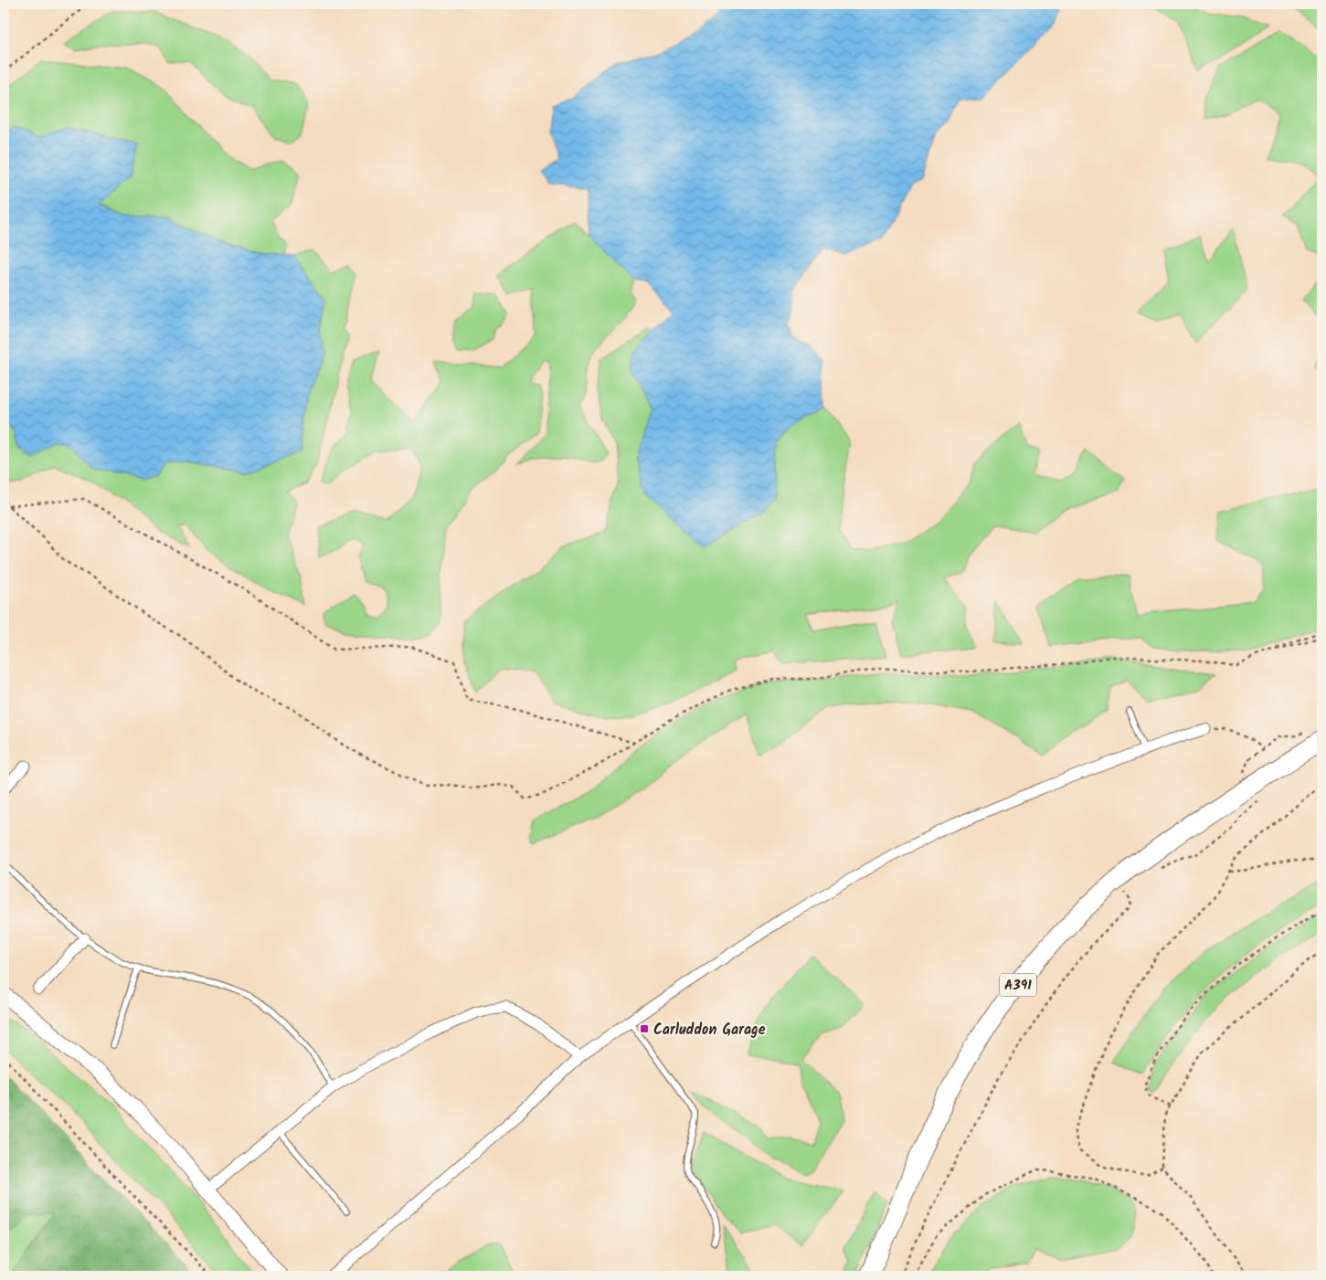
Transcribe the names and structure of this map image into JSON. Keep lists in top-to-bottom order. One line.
{"streets":{"highway":["A391"]},"places":{"transit":["Carluddon Garage"]}}
